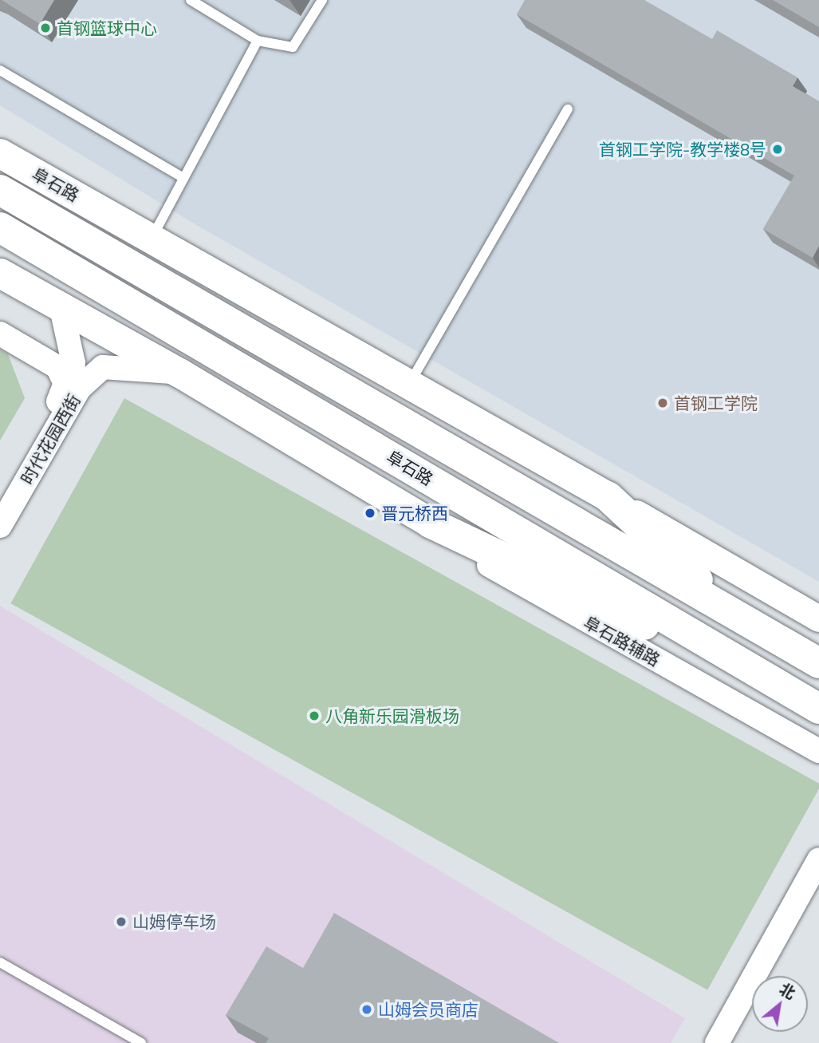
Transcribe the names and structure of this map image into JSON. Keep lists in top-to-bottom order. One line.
{"streets":{"highway":["阜石路"],"street":["时代花园西街","阜石路辅路"]},"places":["首钢篮球中心","首钢工学院-教学楼8号","首钢工学院","晋元桥西","八角新乐园滑板场","山姆停车场","山姆会员商店"],"north":"top right"}
